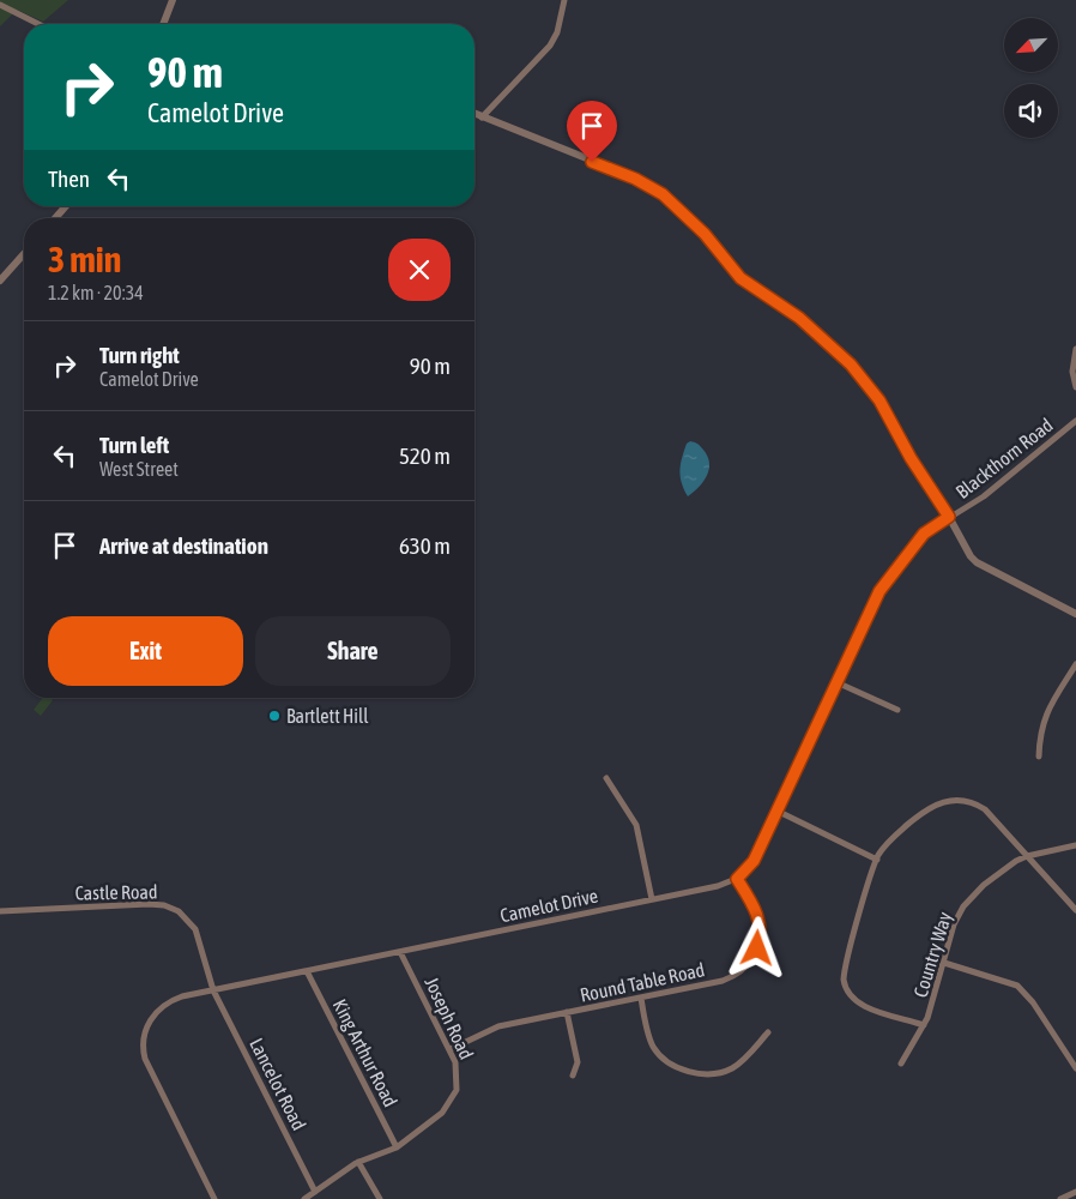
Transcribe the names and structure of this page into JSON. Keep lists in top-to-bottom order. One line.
{"streets":{"street":["Blackthorn Road","Castle Road","Camelot Drive","Country Way","Round Table Road","Joseph Road","King Arthur Road","Lancelot Road"]},"crossings":[["Castle Road","Camelot Drive"],["Castle Road","Lancelot Road"],["Camelot Drive","Round Table Road"],["Camelot Drive","Joseph Road"],["Camelot Drive","King Arthur Road"],["Camelot Drive","Lancelot Road"],["Round Table Road","Joseph Road"],["Joseph Road","King Arthur Road"],["Joseph Road","Lancelot Road"]],"places":["Bartlett Hill"],"north":"bottom left","page":{"turn":["90 m","Camelot Drive"],"then":"Then","heading":["3 min","1.2 km · 20:34"],"list":[{"name":"Turn right","note":"Camelot Drive","value":"90 m"},{"name":"Turn left","note":"West Street","value":"520 m"},{"name":"Arrive at destination","value":"630 m"}],"buttons":["Exit","Share"]}}
